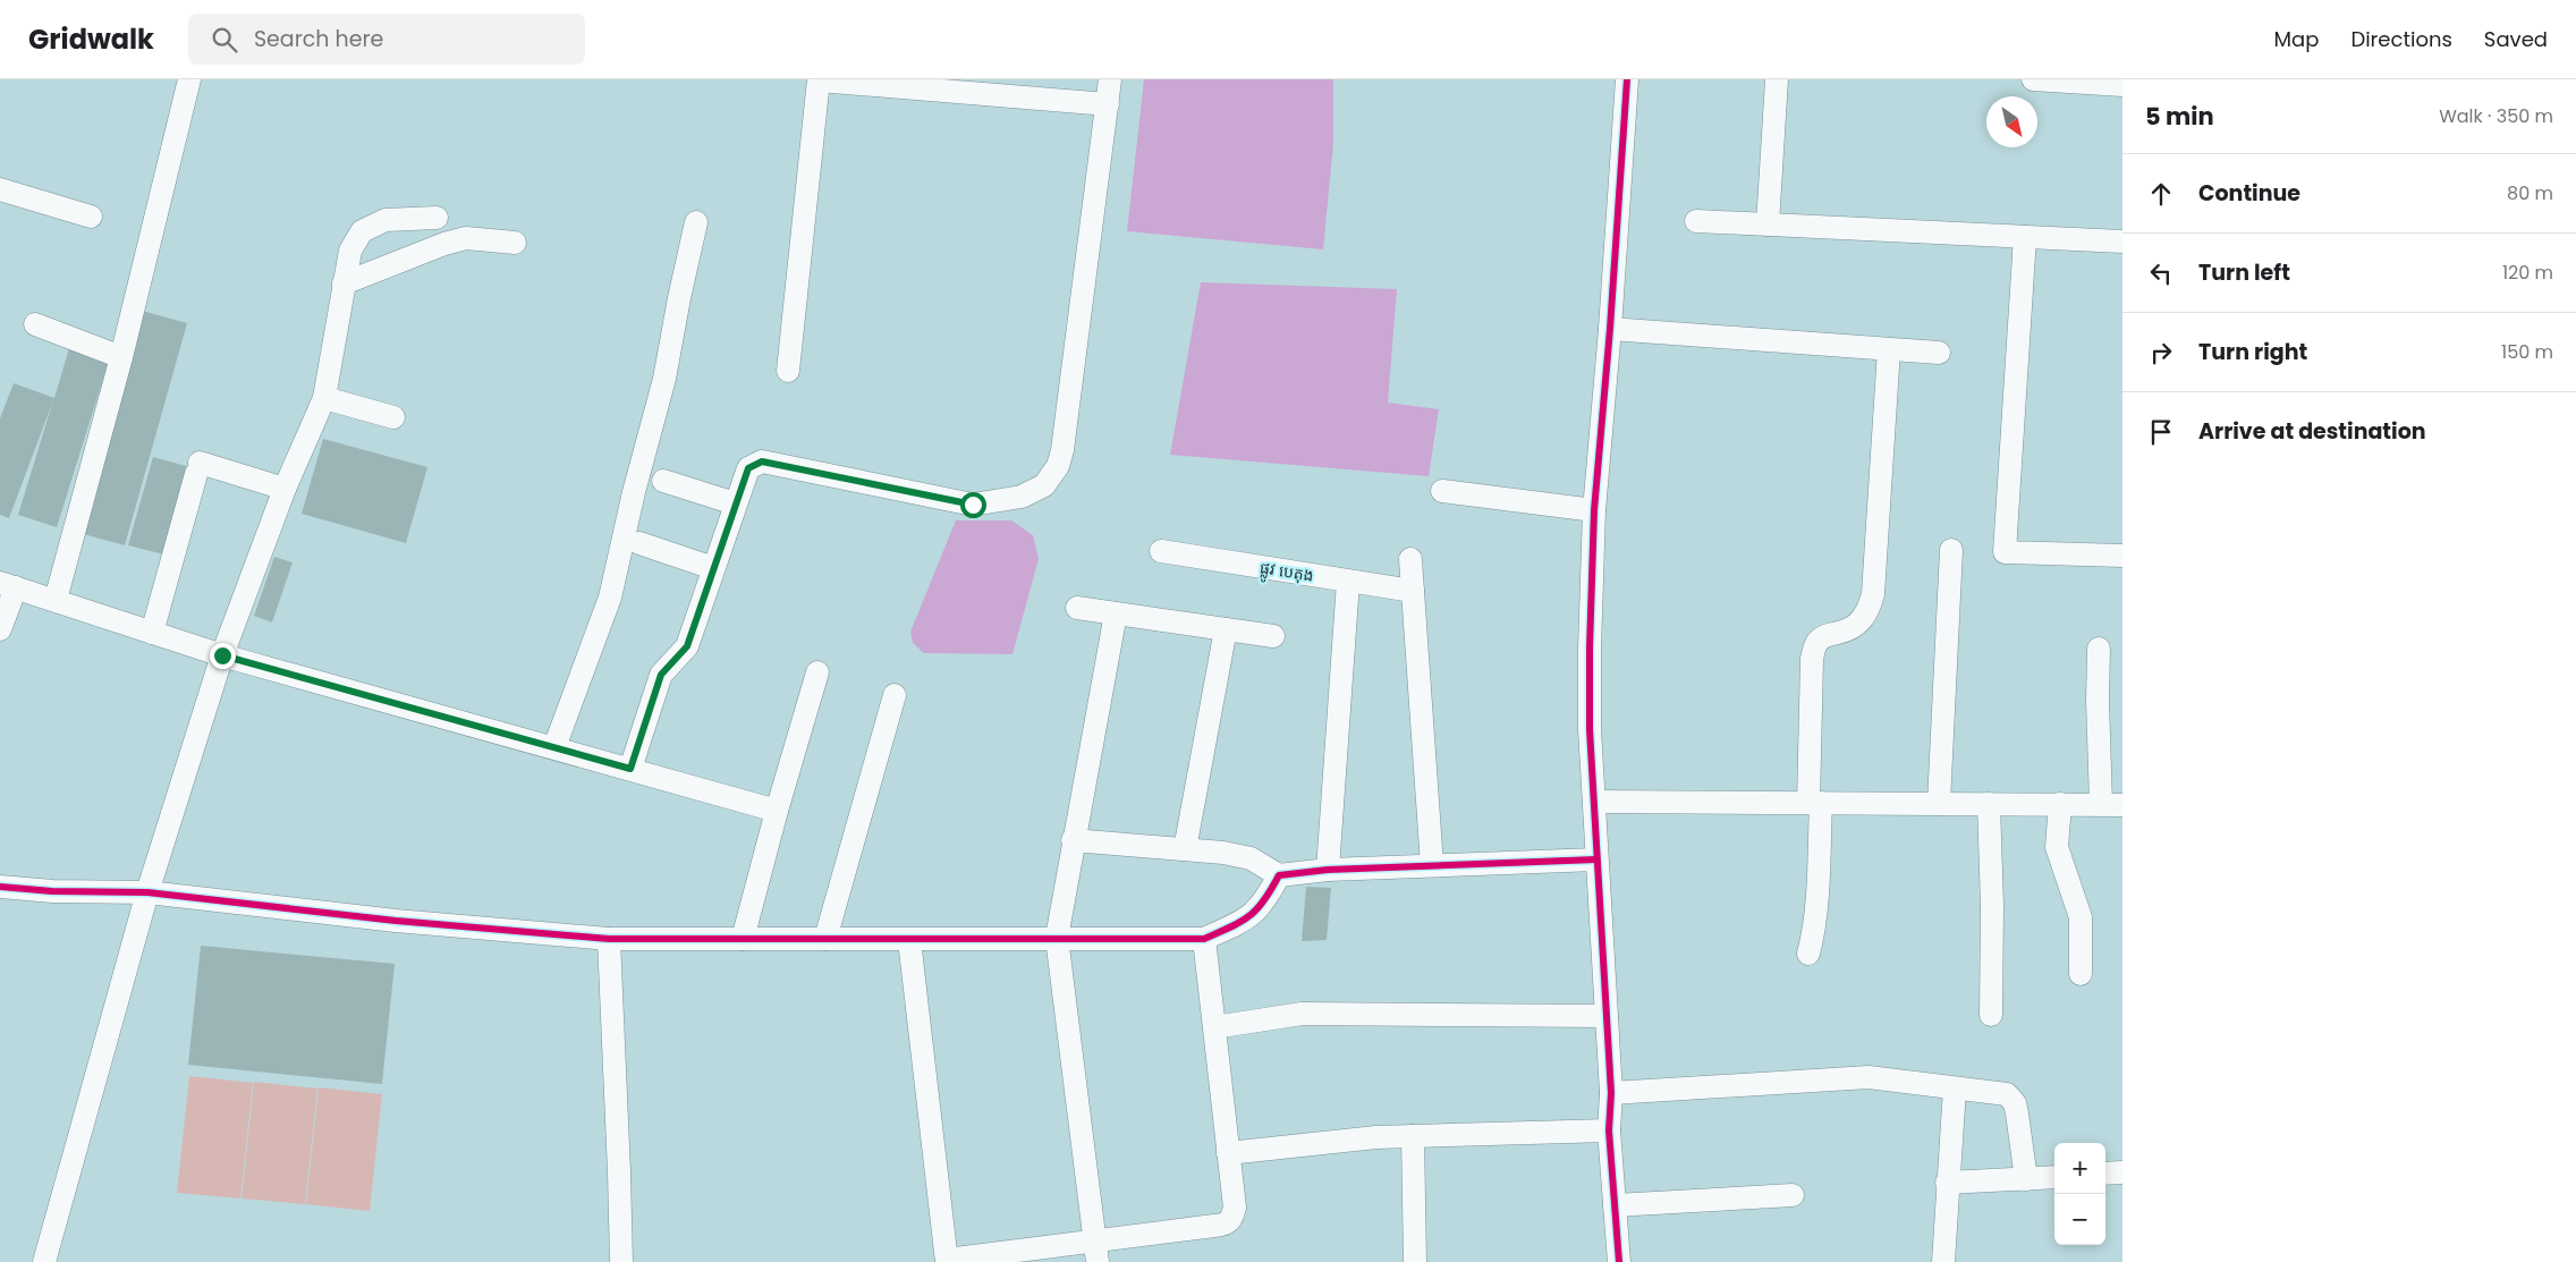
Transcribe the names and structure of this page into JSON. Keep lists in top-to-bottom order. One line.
{"streets":{"street":["ផ្លូវ បេតុង"]},"north":"bottom right","page":{"header":"Gridwalk","search":"Search here","nav":["Map","Directions","Saved"],"heading":["5 min","Walk · 350 m"],"list":[["Continue","80 m"],["Turn left","120 m"],["Turn right","150 m"],"Arrive at destination"],"map_buttons":["+","−"]}}
